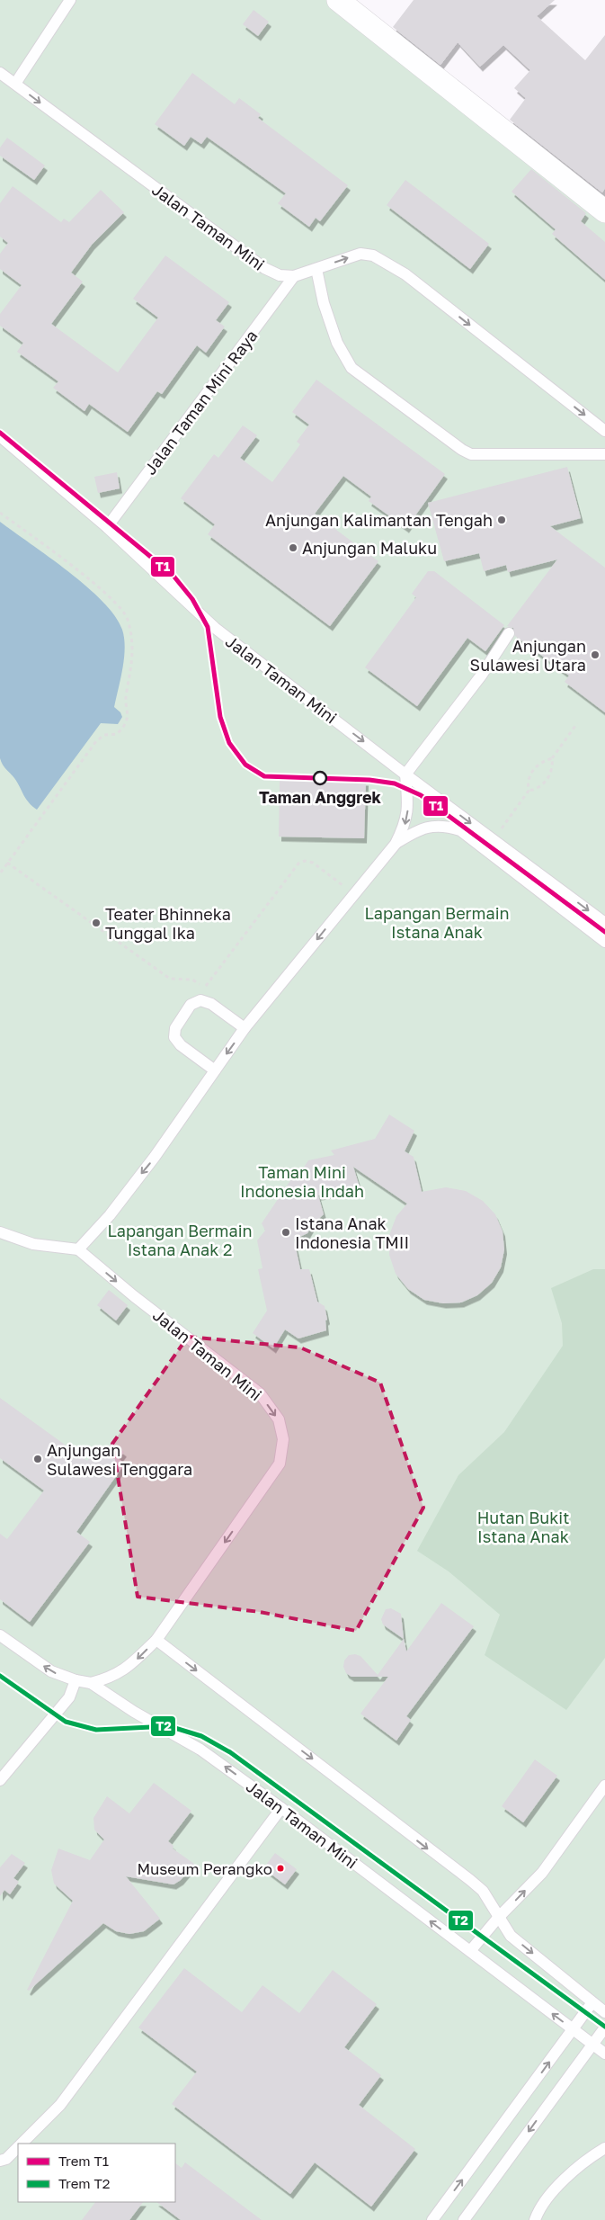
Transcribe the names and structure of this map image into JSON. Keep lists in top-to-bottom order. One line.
{"streets":{"lane":["Jalan Taman Mini","Jalan Taman Mini Raya"]},"crossings":[["Jalan Taman Mini","Jalan Taman Mini Raya"]],"parks":["Lapangan Bermain Istana Anak","Taman Mini Indonesia Indah","Lapangan Bermain Istana Anak 2","Hutan Bukit Istana Anak"],"places":["Anjungan Kalimantan Tengah","Anjungan Maluku","Anjungan Sulawesi Utara","Taman Anggrek","Teater Bhinneka Tunggal Ika","Istana Anak Indonesia TMII","Anjungan Sulawesi Tenggara","Museum Perangko"],"lines":["tram line T1","tram line T2"],"legend":["Trem T1","Trem T2"]}
